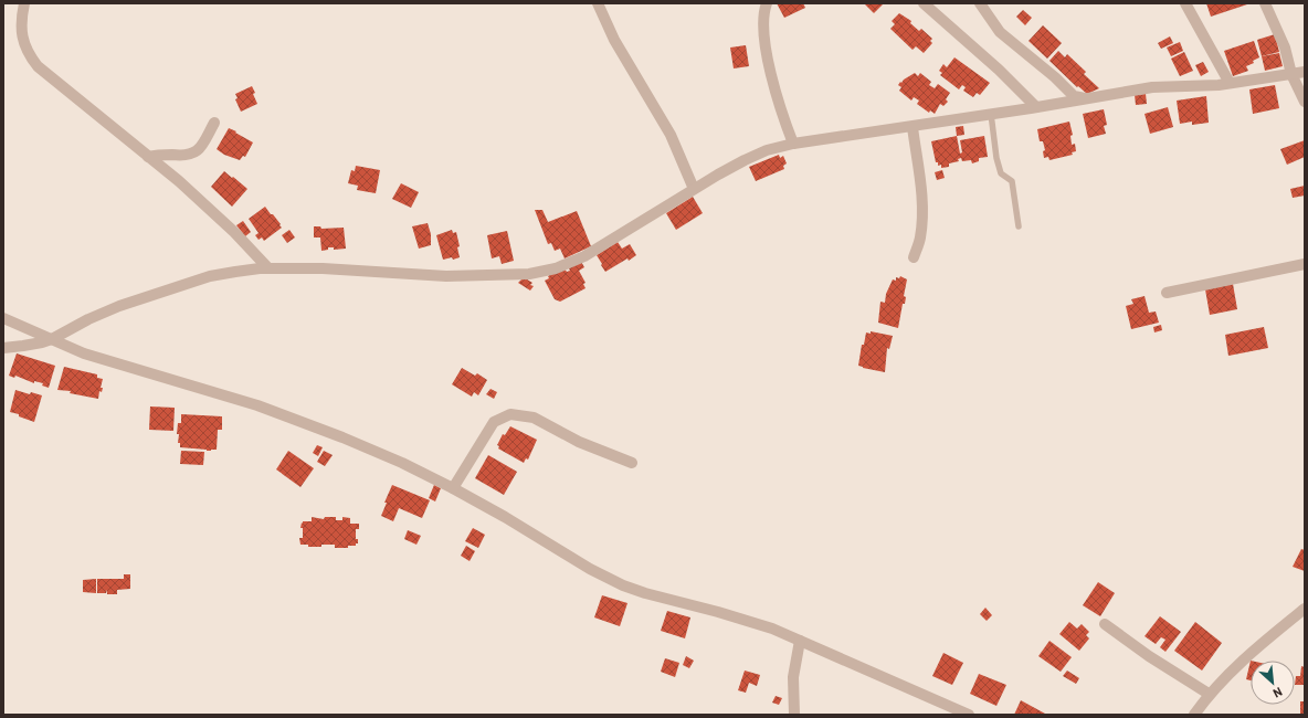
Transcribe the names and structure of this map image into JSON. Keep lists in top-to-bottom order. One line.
{"north":"bottom right"}
